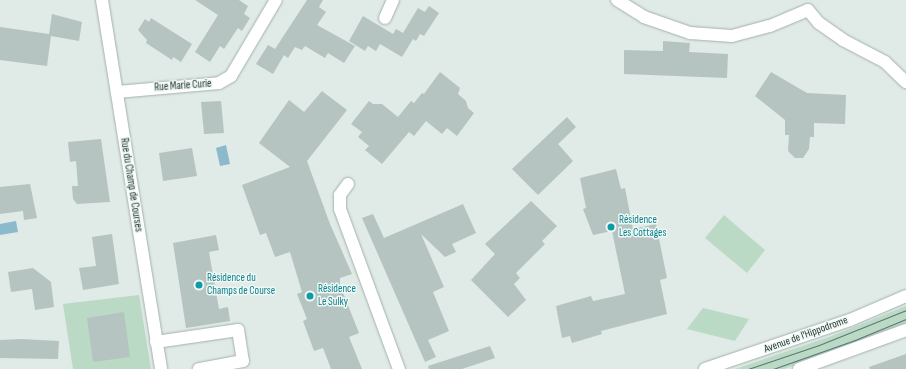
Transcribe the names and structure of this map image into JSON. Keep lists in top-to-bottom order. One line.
{"streets":{"street":["Rue Marie Curie","Rue du Champ de Courses","Avenue de l'Hippodrome"]},"crossings":[["Rue Marie Curie","Rue du Champ de Courses"]],"places":["Résidence Les Cottages","Résidence du Champs de Course","Résidence Le Sulky"]}
